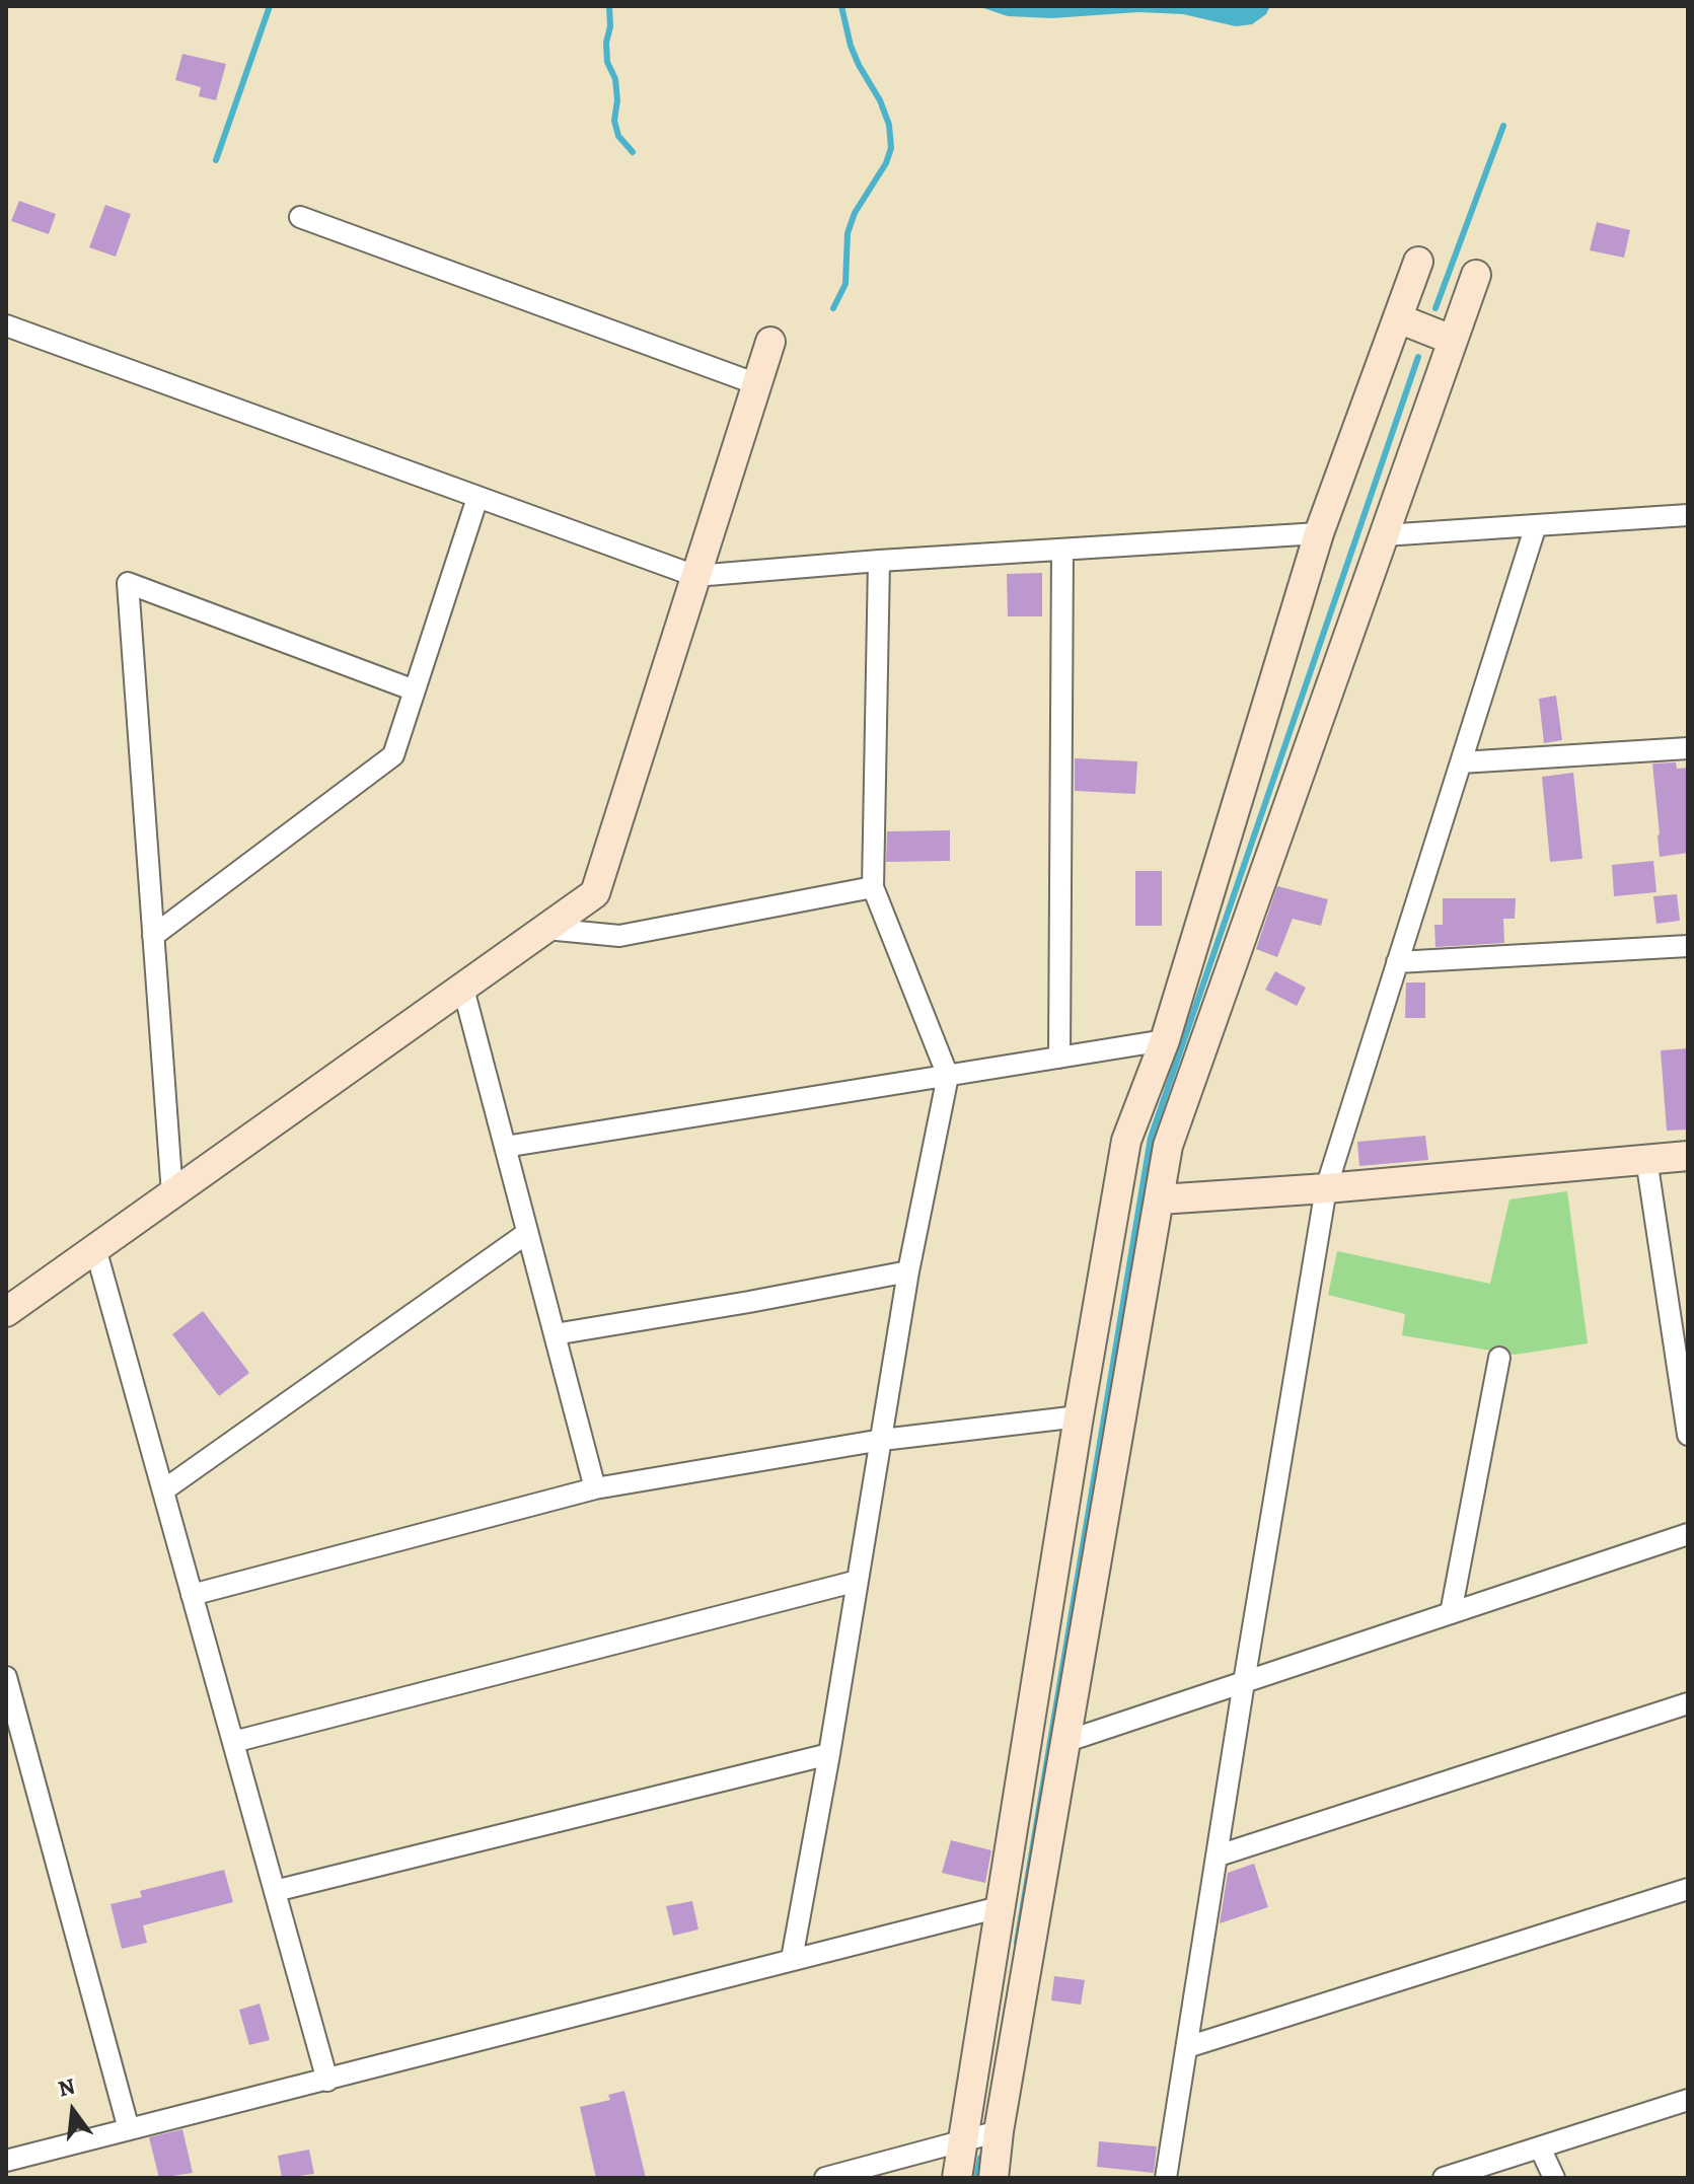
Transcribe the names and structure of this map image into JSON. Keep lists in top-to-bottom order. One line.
{"north":"top"}
